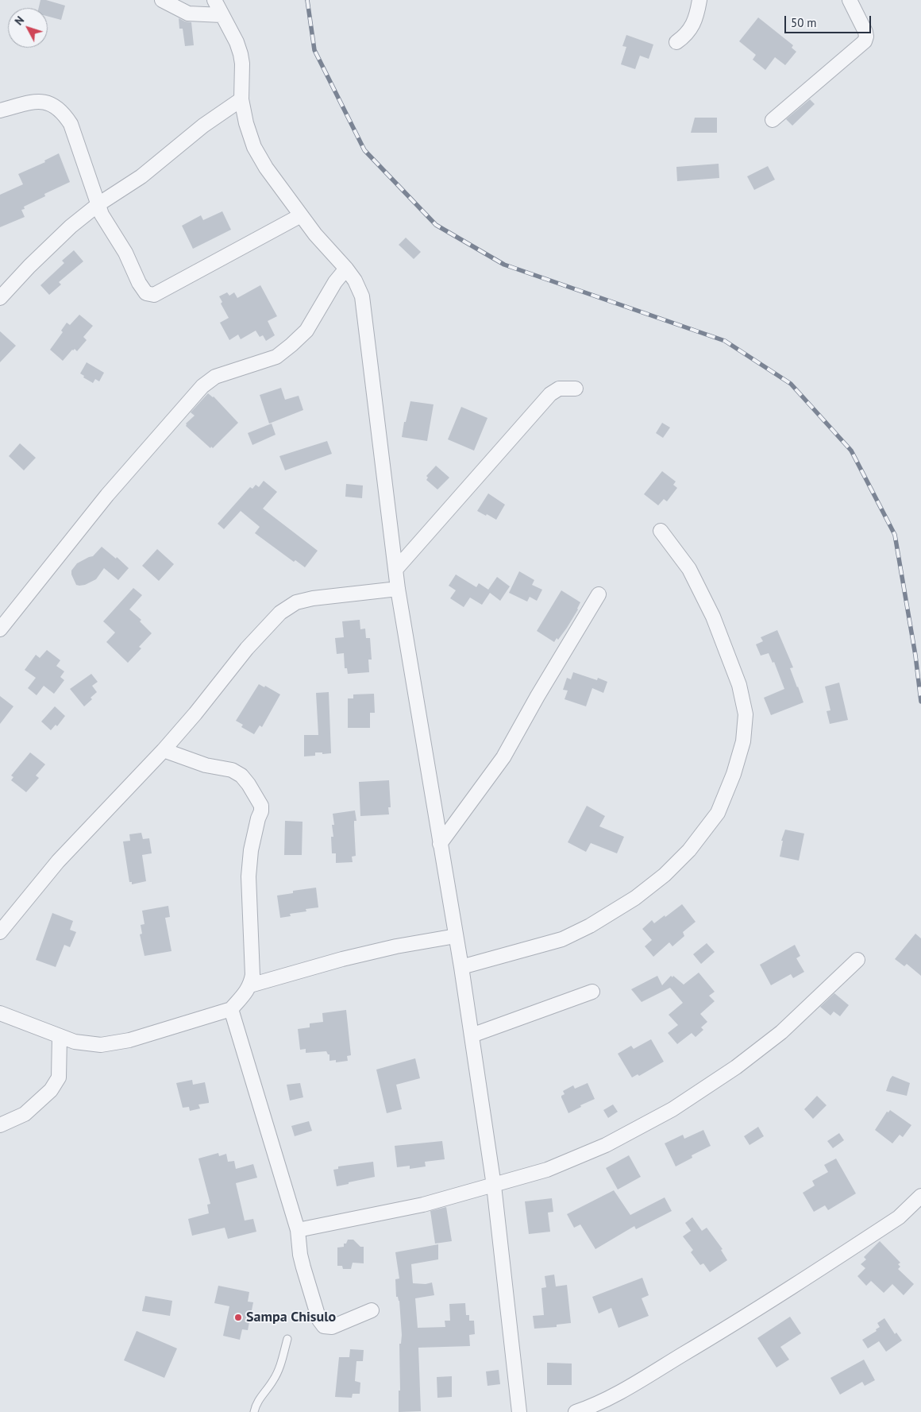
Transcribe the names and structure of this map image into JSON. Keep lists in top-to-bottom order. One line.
{"places":["Sampa Chisulo"],"scale_bar":"50 m","north":"top left"}
